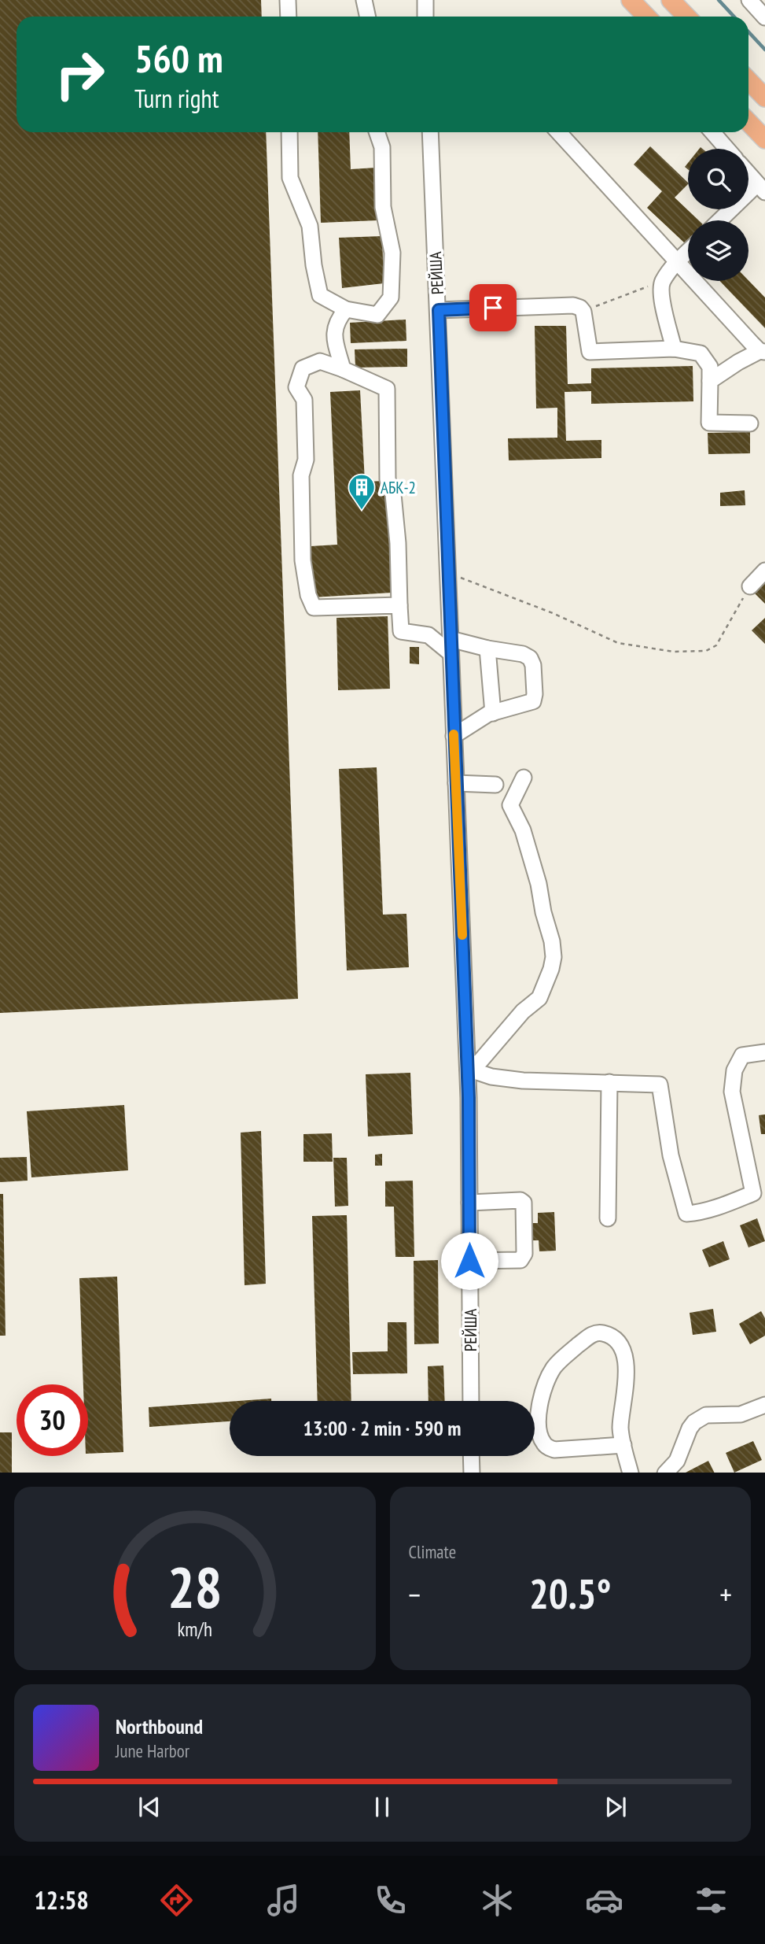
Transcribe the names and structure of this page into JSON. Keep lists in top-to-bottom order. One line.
{"streets":{"street":["РЕЙША"]},"places":{"building":["АБК-2"]},"page":{"turn":["560 m","Turn right"],"limit":"30","trip":"13:00 · 2 min · 590 m","tile":"Climate","heat":["−","20.5°","+"],"song":["Northbound","June Harbor"],"tabs":"12:58","gauge":["28","km/h"]}}
